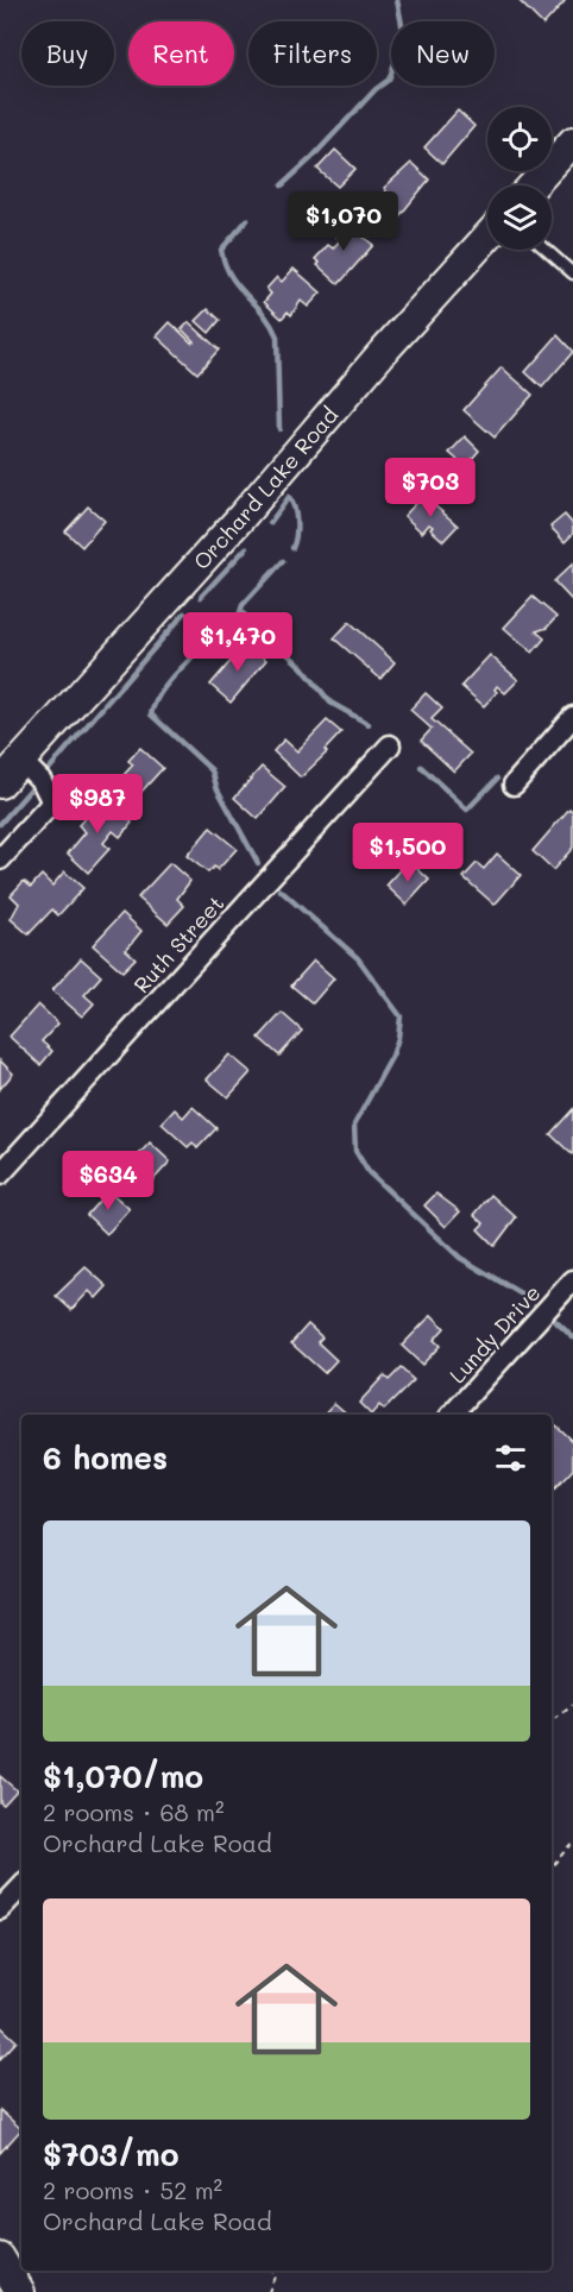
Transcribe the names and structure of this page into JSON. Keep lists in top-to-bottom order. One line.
{"streets":{"main road":["Orchard Lake Road"],"street":["Ruth Street","Lundy Drive"]},"page":{"chip":["Buy","Rent","Filters","New"],"price":["$1,070","$703","$1,470","$987","$1,500","$634"],"heading":"6 homes","list":[{"name":"$1,070/mo","note":"2 rooms · 68 m² · Orchard Lake Road"},{"name":"$703/mo","note":"2 rooms · 52 m² · Orchard Lake Road"}]}}
